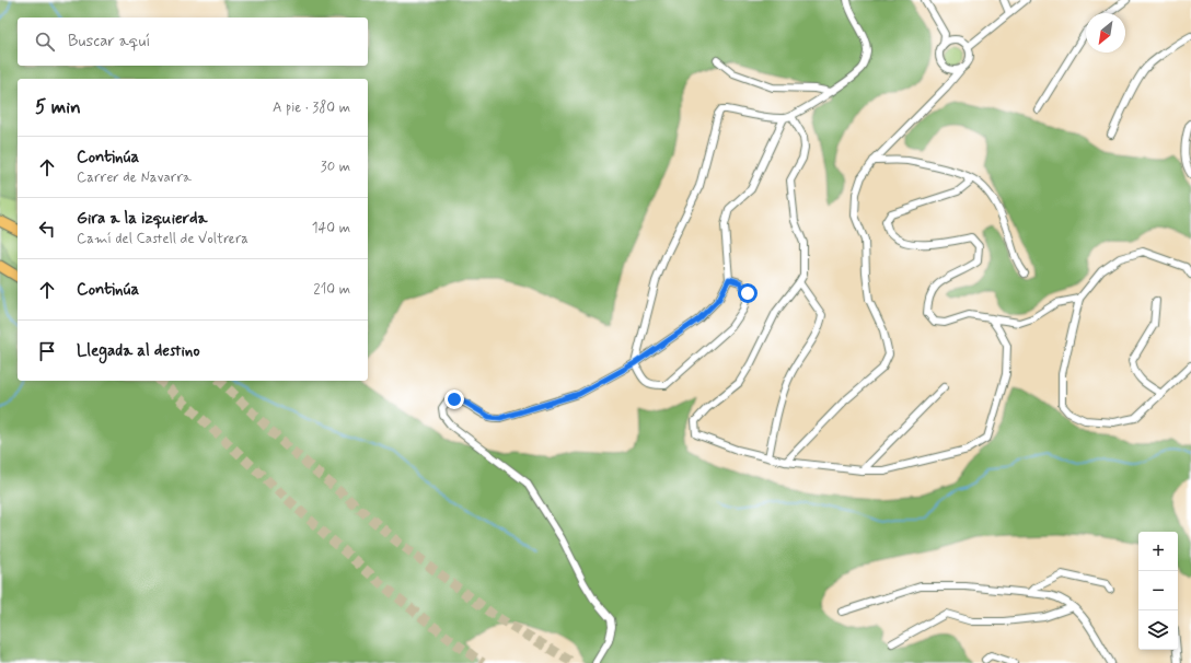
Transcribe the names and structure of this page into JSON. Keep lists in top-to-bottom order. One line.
{"north":"bottom left","page":{"search":"Buscar aquí","heading":["5 min","A pie · 380 m"],"list":[["Continúa","Carrer de Navarra","30 m"],["Gira a la izquierda","Camí del Castell de Voltrera","140 m"],["Continúa","210 m"],"Llegada al destino"],"map_buttons":["+","−"]}}
